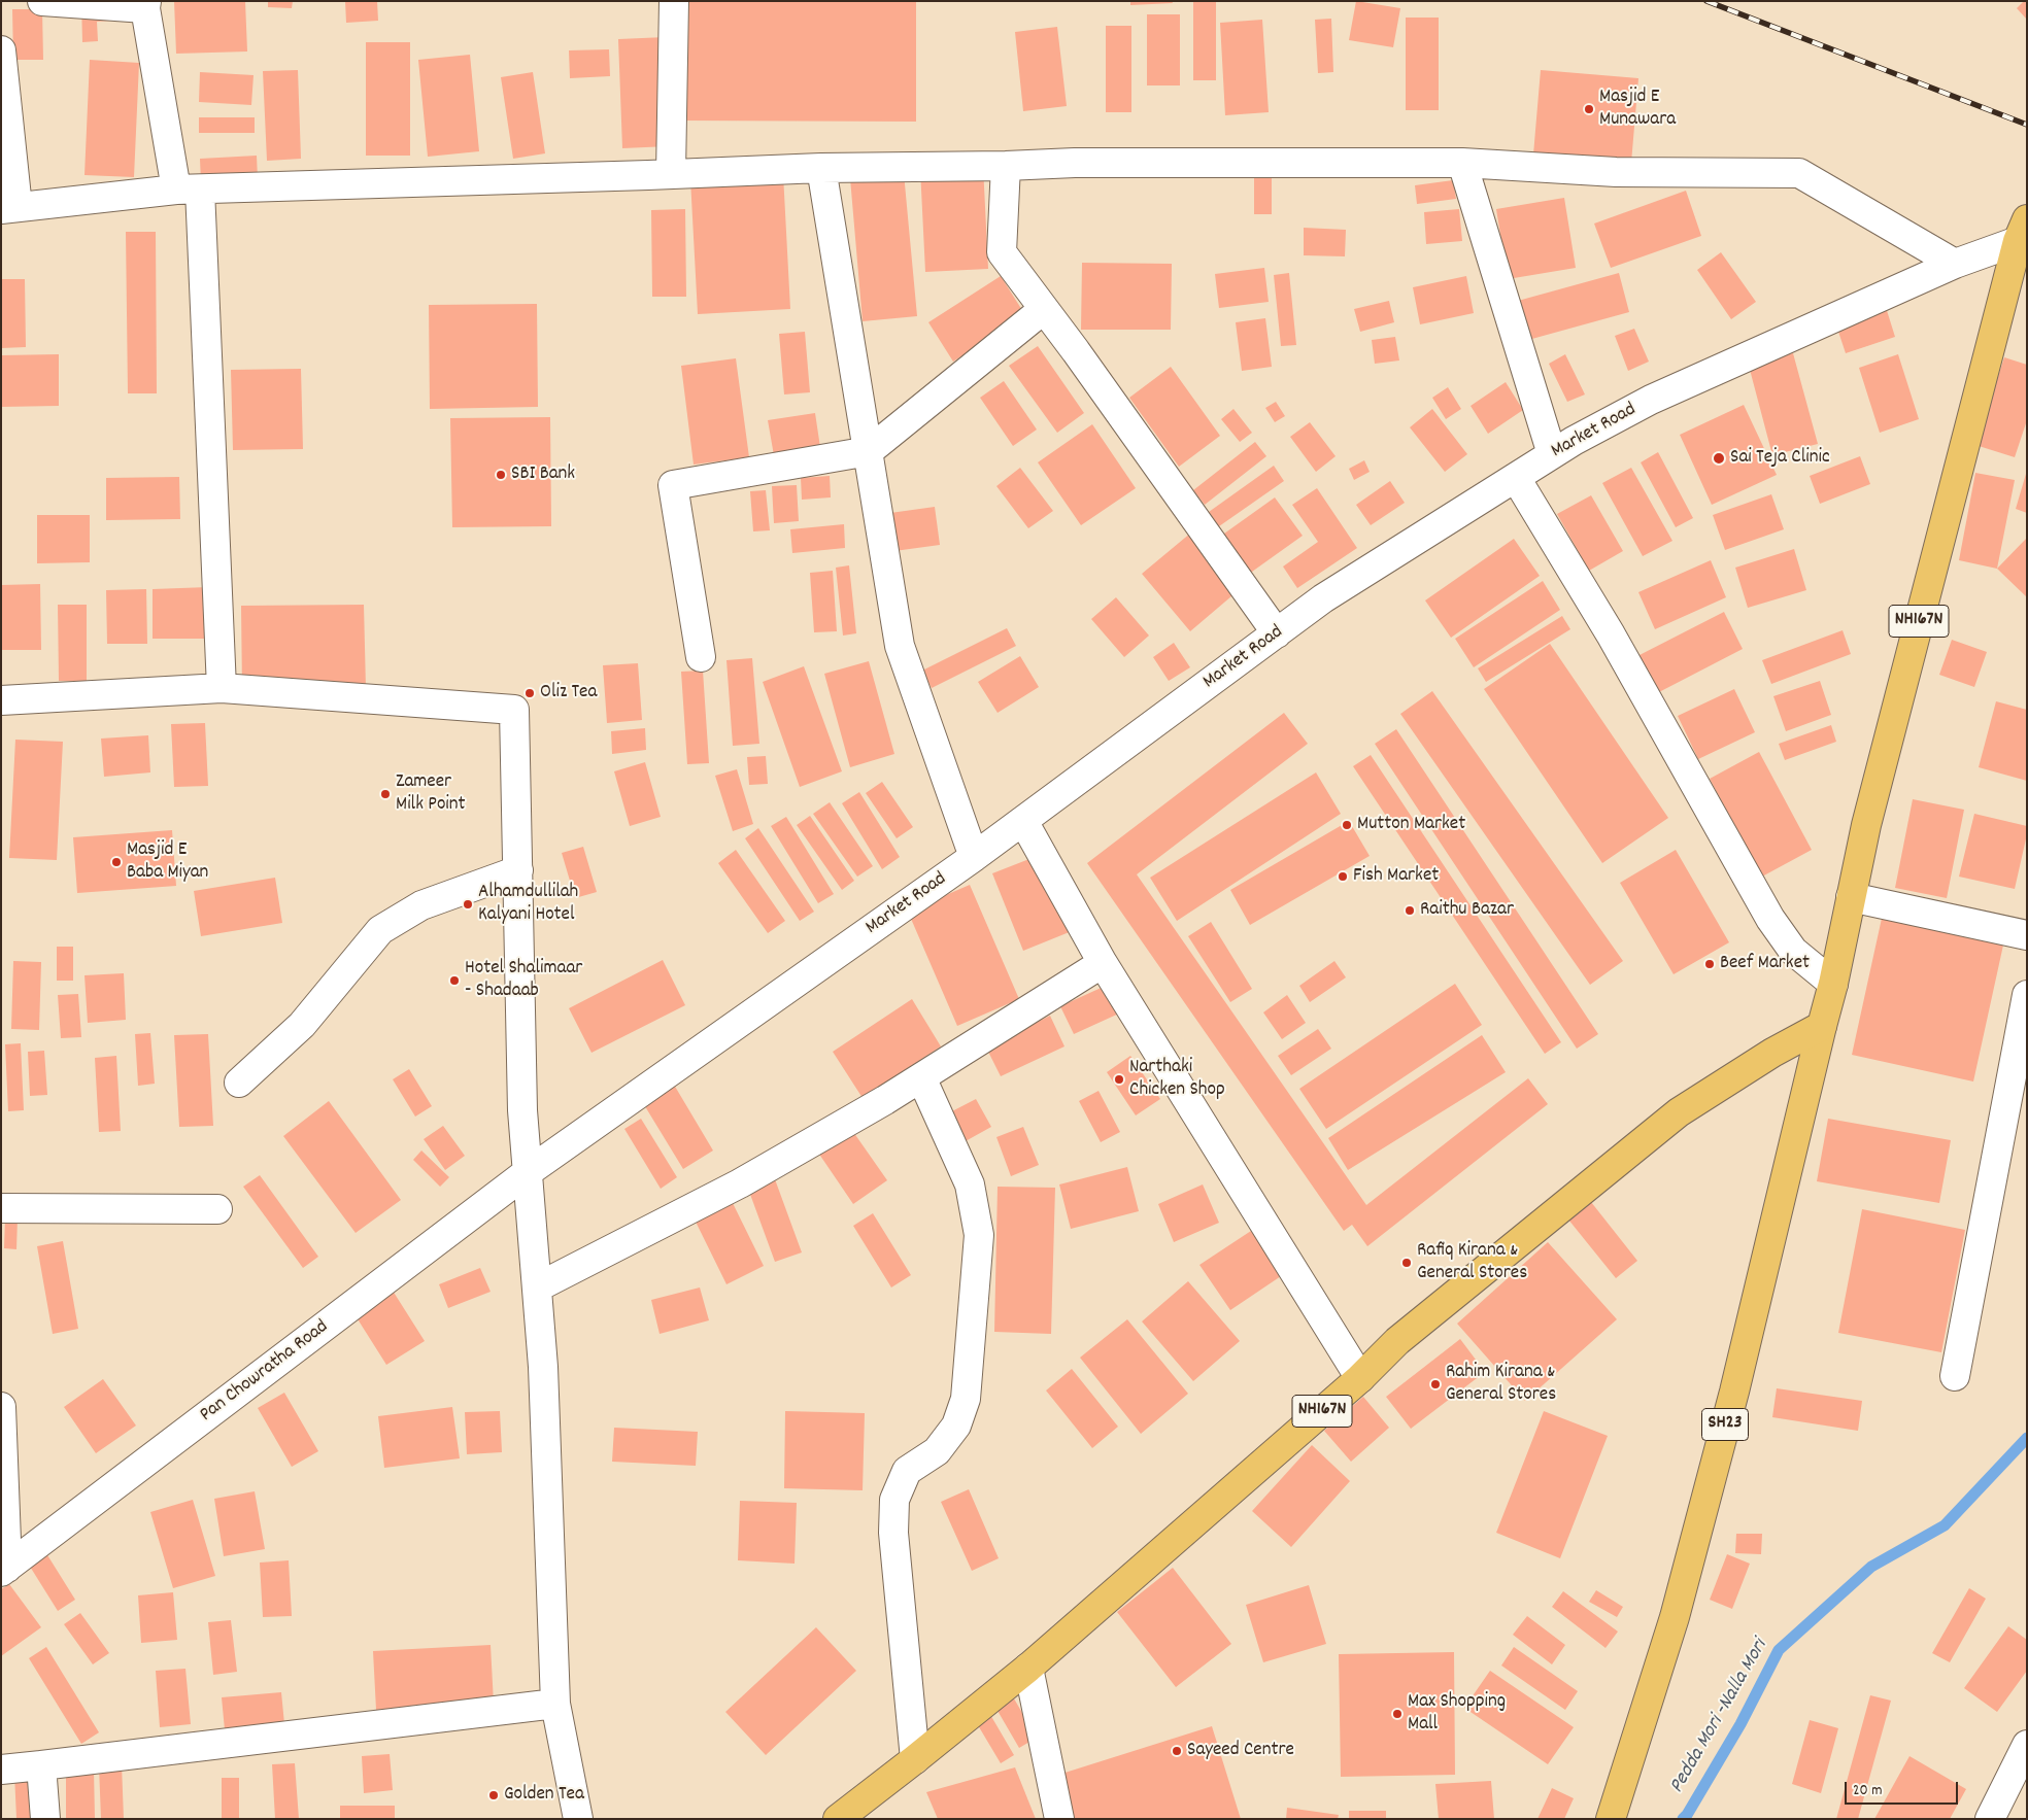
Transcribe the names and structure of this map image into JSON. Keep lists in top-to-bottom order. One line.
{"streets":{"main road":["NH167N","SH23"],"street":["Market Road","Pan Chowratha Road"]},"crossings":[["Market Road","NH167N"],["Market Road","Pan Chowratha Road"],["NH167N","SH23"]],"water":["Pedda Mori -Nalla Mori"],"places":["Masjid E Munawara","Sai Teja Clinic","SBI Bank","Oliz Tea","Zameer Milk Point","Mutton Market","Masjid E Baba Miyan","Fish Market","Alhamdullilah Kalyani Hotel","Raithu Bazar","Beef Market","Hotel Shalimaar - Shadaab","Narthaki Chicken Shop","Rafiq Kirana & General Stores","Rahim Kirana & General Stores","Max Shopping Mall","Sayeed Centre","Golden Tea"],"scale_bar":"20 m"}
